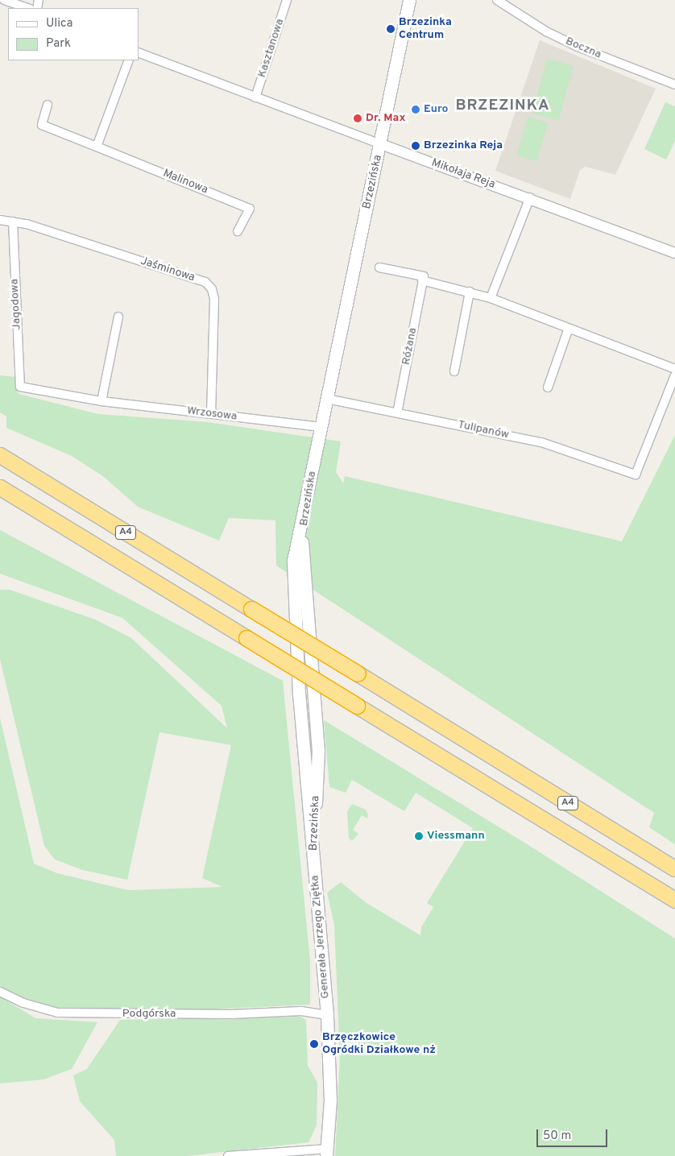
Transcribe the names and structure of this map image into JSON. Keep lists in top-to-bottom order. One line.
{"streets":{"highway":["A4"],"main road":["Brzezińska","Generała Jerzego Ziętka"],"street":["Kasztanowa","Boczna","Mikołaja Reja","Malinowa","Jaśminowa","Jagodowa","Różana","Wrzosowa","Tulipanów","Podgórska"]},"crossings":[["Kasztanowa","Mikołaja Reja"],["Mikołaja Reja","Brzezińska"],["Brzezińska","Wrzosowa"],["Brzezińska","Tulipanów"],["Brzezińska","Generała Jerzego Ziętka"],["Jaśminowa","Jagodowa"],["Jaśminowa","Wrzosowa"],["Jagodowa","Wrzosowa"],["Różana","Tulipanów"],["Generała Jerzego Ziętka","Podgórska"]],"districts":["BRZEZINKA"],"places":["Brzezinka Centrum","Euro","Dr. Max","Brzezinka Reja","Viessmann","Brzęczkowice Ogródki Działkowe nż"],"legend":["Ulica","Park"],"scale_bar":"50 m"}
